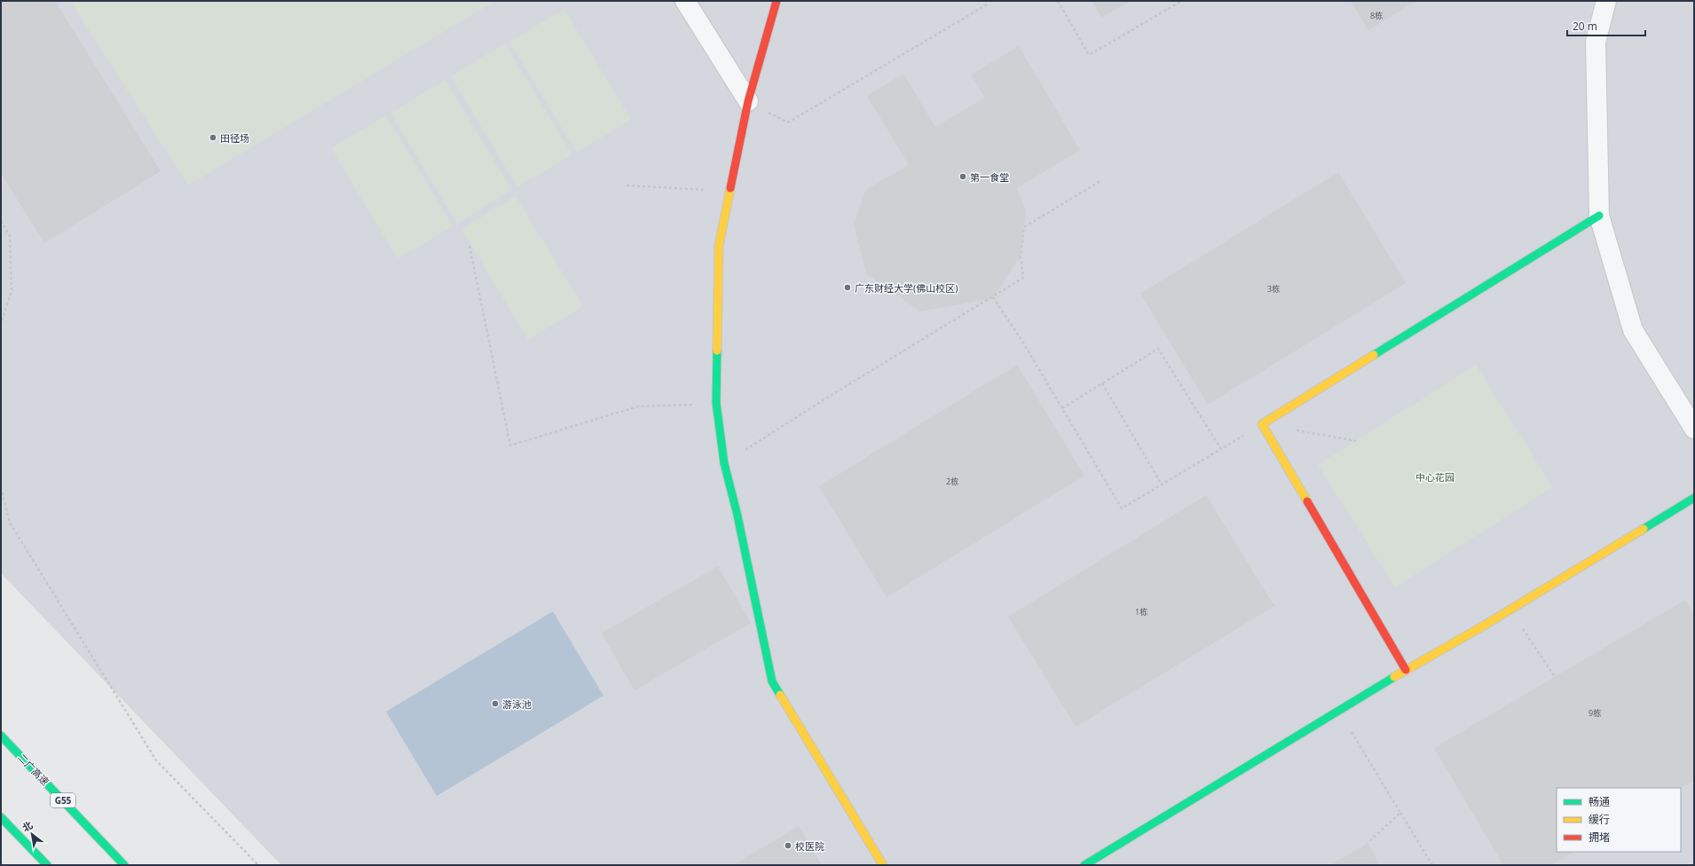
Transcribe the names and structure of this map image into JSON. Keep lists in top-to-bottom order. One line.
{"streets":{"main road":["二广高速","G55"]},"parks":["中心花园"],"places":["田径场","第一食堂","广东财经大学(佛山校区)","游泳池","校医院"],"house_numbers":["8栋","3栋","2栋","1栋","9栋"],"legend":["畅通","缓行","拥堵"],"scale_bar":"20 m","north":"top left"}
